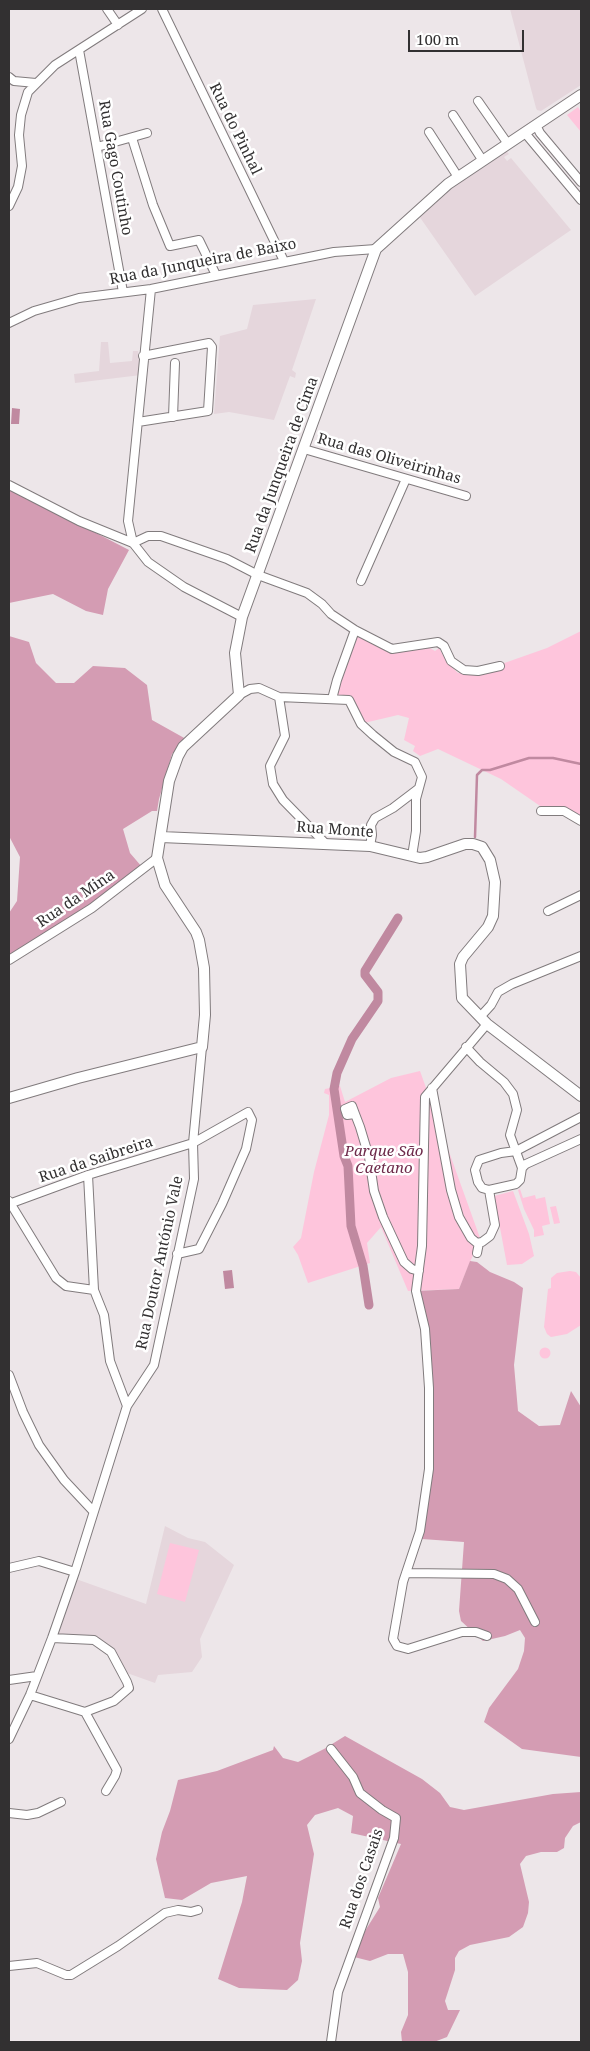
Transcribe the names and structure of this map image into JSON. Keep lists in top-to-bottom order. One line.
{"streets":{"main road":["Rua da Junqueira de Cima","Rua Monte","Rua Doutor António Vale"],"street":["Rua do Pinhal","Rua Gago Coutinho","Rua da Junqueira de Baixo","Rua das Oliveirinhas","Rua da Mina","Rua da Saibreira","Rua dos Casais"]},"crossings":[["Rua do Pinhal","Rua da Junqueira de Baixo"],["Rua Gago Coutinho","Rua da Junqueira de Baixo"],["Rua da Junqueira de Baixo","Rua da Junqueira de Cima"],["Rua das Oliveirinhas","Rua da Junqueira de Cima"],["Rua da Mina","Rua Doutor António Vale"],["Rua da Saibreira","Rua Doutor António Vale"]],"parks":["Parque São Caetano"],"scale_bar":"100 m"}
